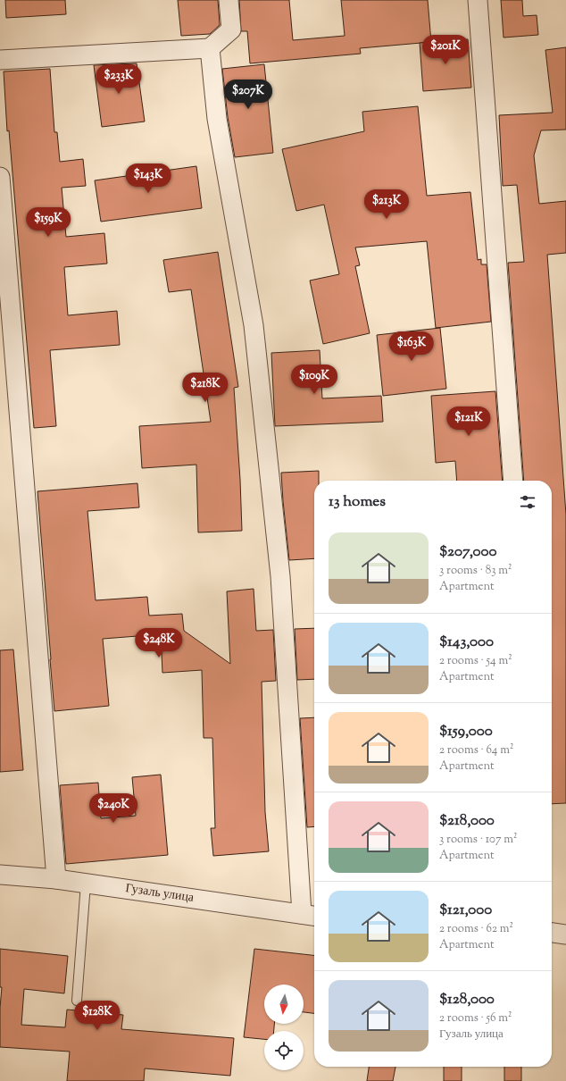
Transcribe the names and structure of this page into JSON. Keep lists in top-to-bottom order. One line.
{"streets":{"street":["Гузаль улица"]},"north":"bottom","page":{"price":["$201K","$233K","$207K","$143K","$213K","$159K","$163K","$109K","$218K","$121K","$248K","$240K","$128K"],"heading":"13 homes","list":[{"name":"$207,000","note":"3 rooms · 83 m² · Apartment"},{"name":"$143,000","note":"2 rooms · 54 m² · Apartment"},{"name":"$159,000","note":"2 rooms · 64 m² · Apartment"},{"name":"$218,000","note":"3 rooms · 107 m² · Apartment"},{"name":"$121,000","note":"2 rooms · 62 m² · Apartment"},{"name":"$128,000","note":"2 rooms · 56 m² · Гузаль улица"}]}}
